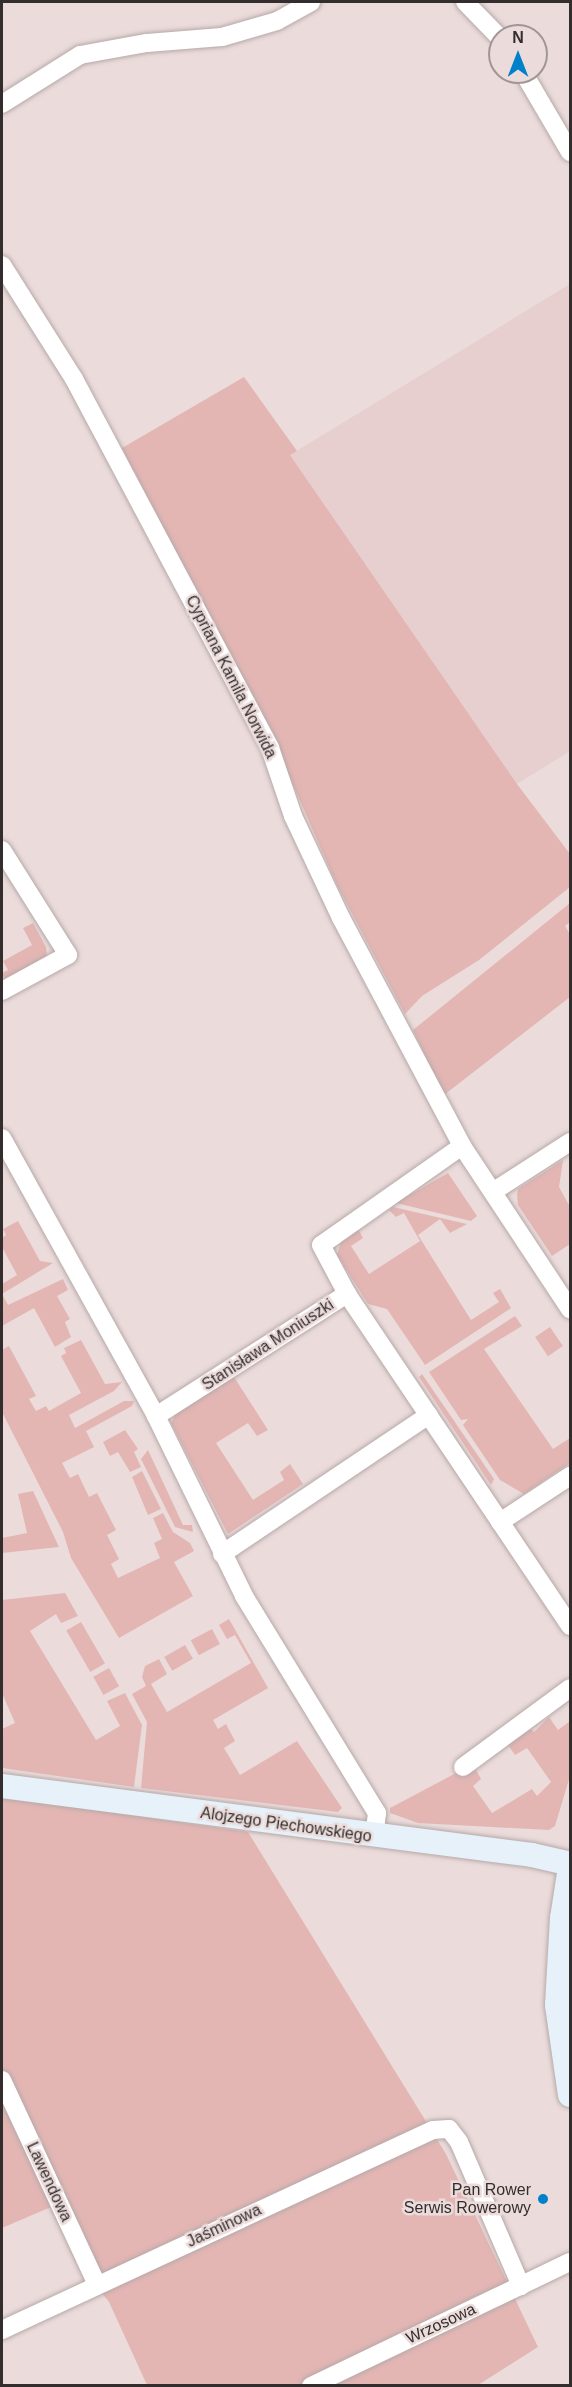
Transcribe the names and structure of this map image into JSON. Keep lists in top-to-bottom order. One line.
{"streets":{"street":["Cypriana Kamila Norwida","Stanisława Moniuszki","Alojzego Piechowskiego","Lawendowa","Jaśminowa","Wrzosowa"]},"crossings":[["Lawendowa","Jaśminowa"],["Jaśminowa","Wrzosowa"]],"places":["Pan Rower Serwis Rowerowy"],"north":"top"}
